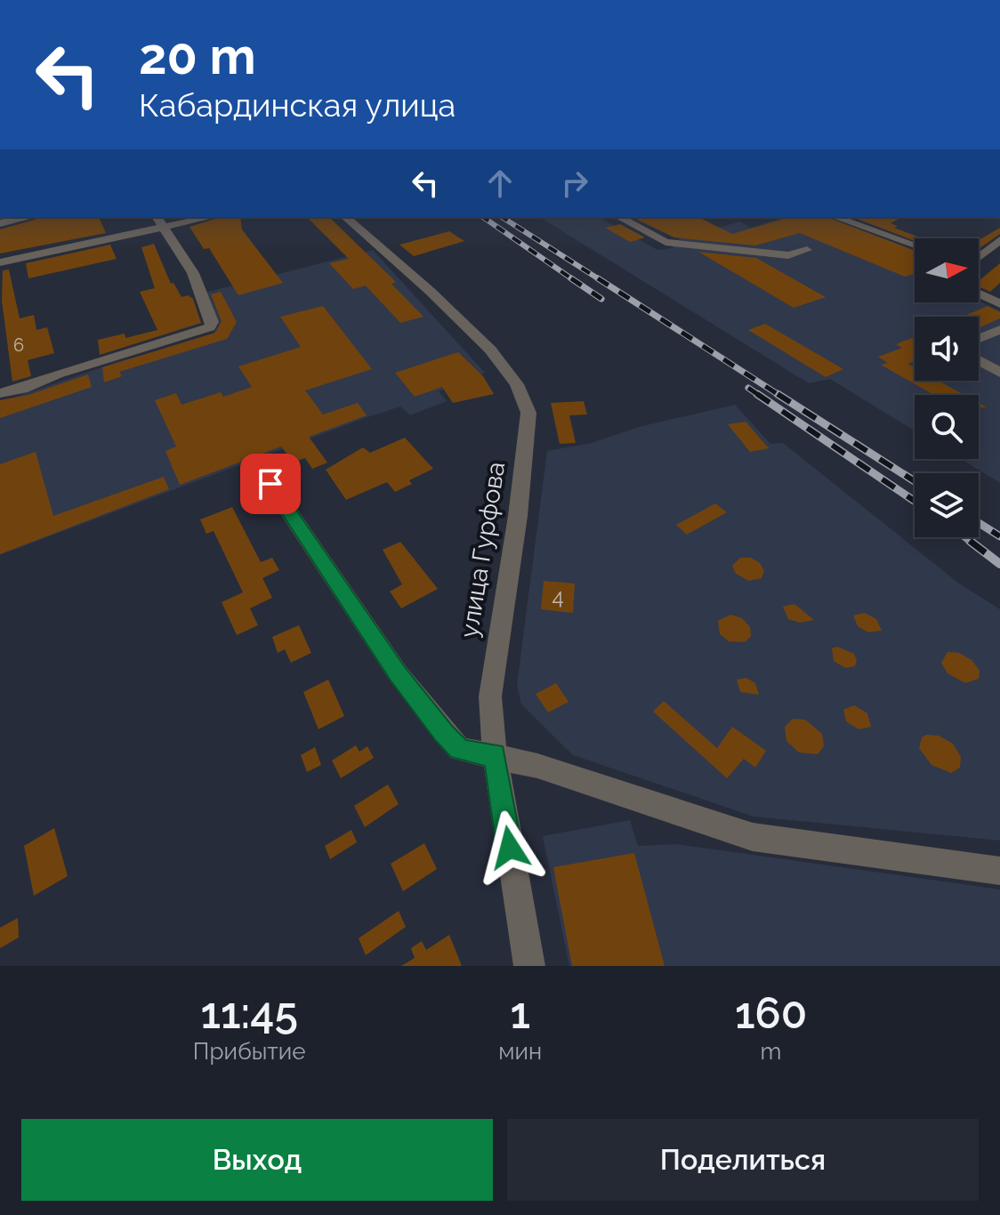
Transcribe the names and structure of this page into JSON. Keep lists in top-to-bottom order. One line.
{"streets":{"street":["улица Гурфова"]},"house_numbers":["6","4"],"north":"right","page":{"turn":["20 m","Кабардинская улица"],"eta":["11:45","Прибытие","1","мин","160","m"],"buttons":["Выход","Поделиться"]}}
